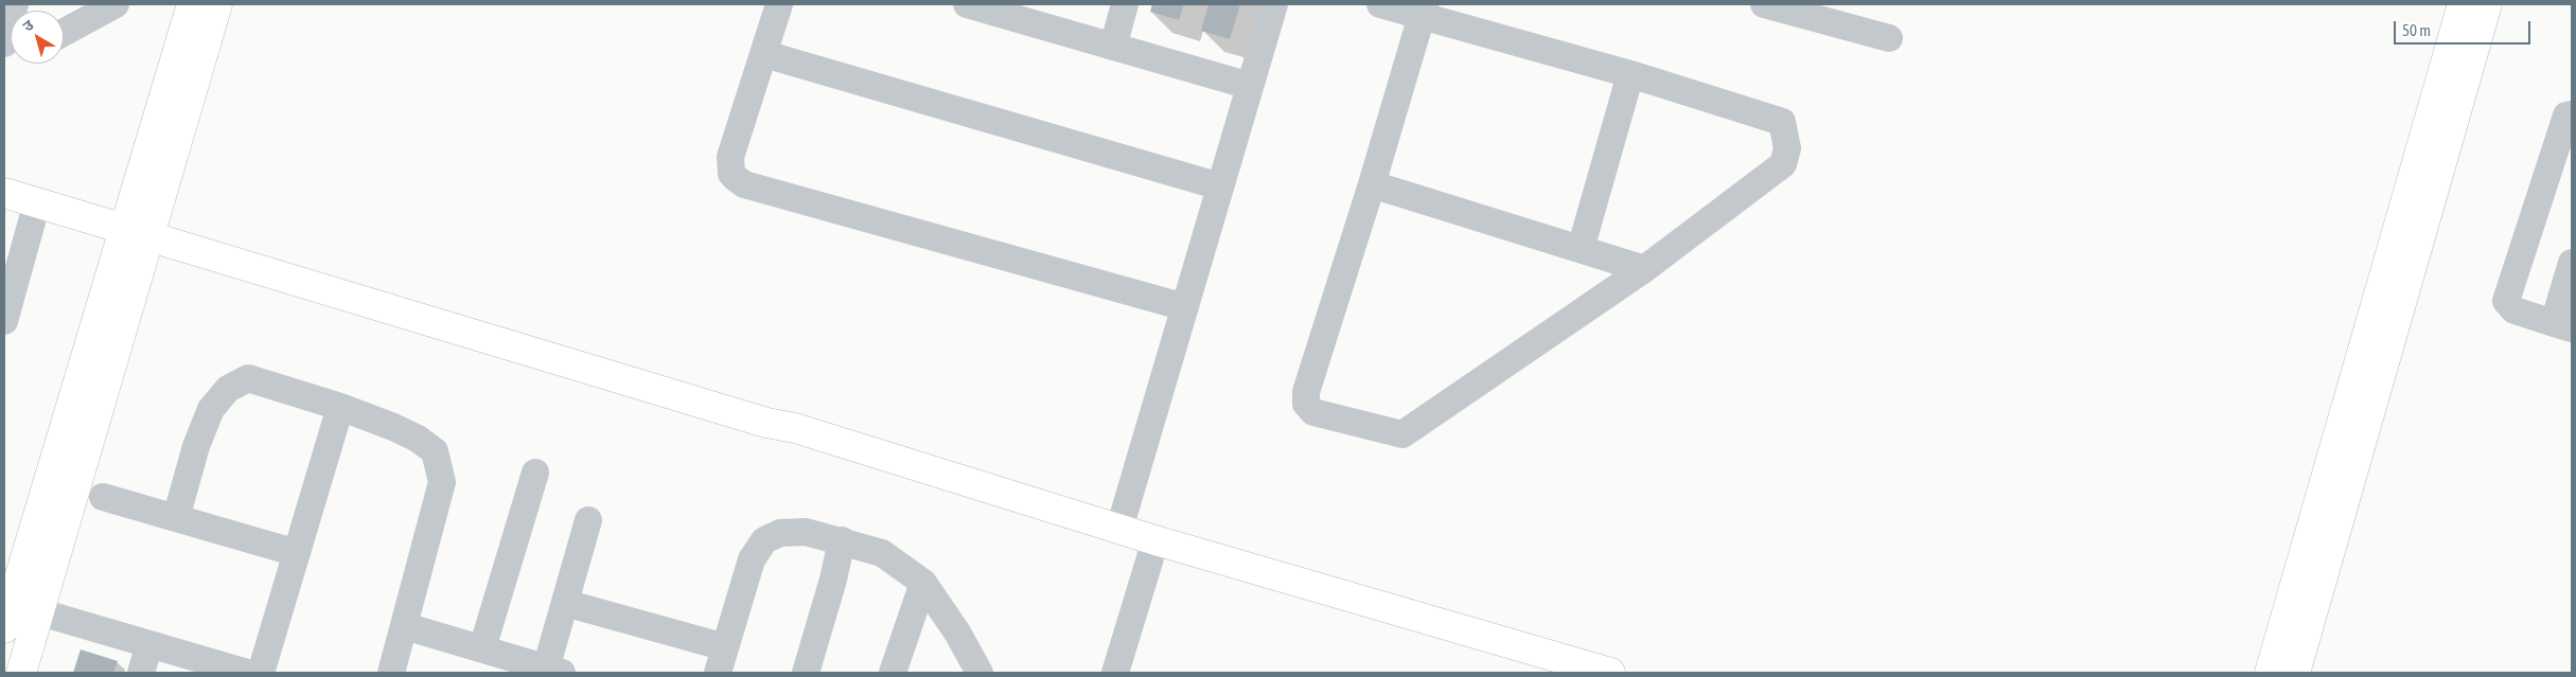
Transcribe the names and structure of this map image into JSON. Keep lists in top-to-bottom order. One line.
{"scale_bar":"50 m","north":"top left"}
